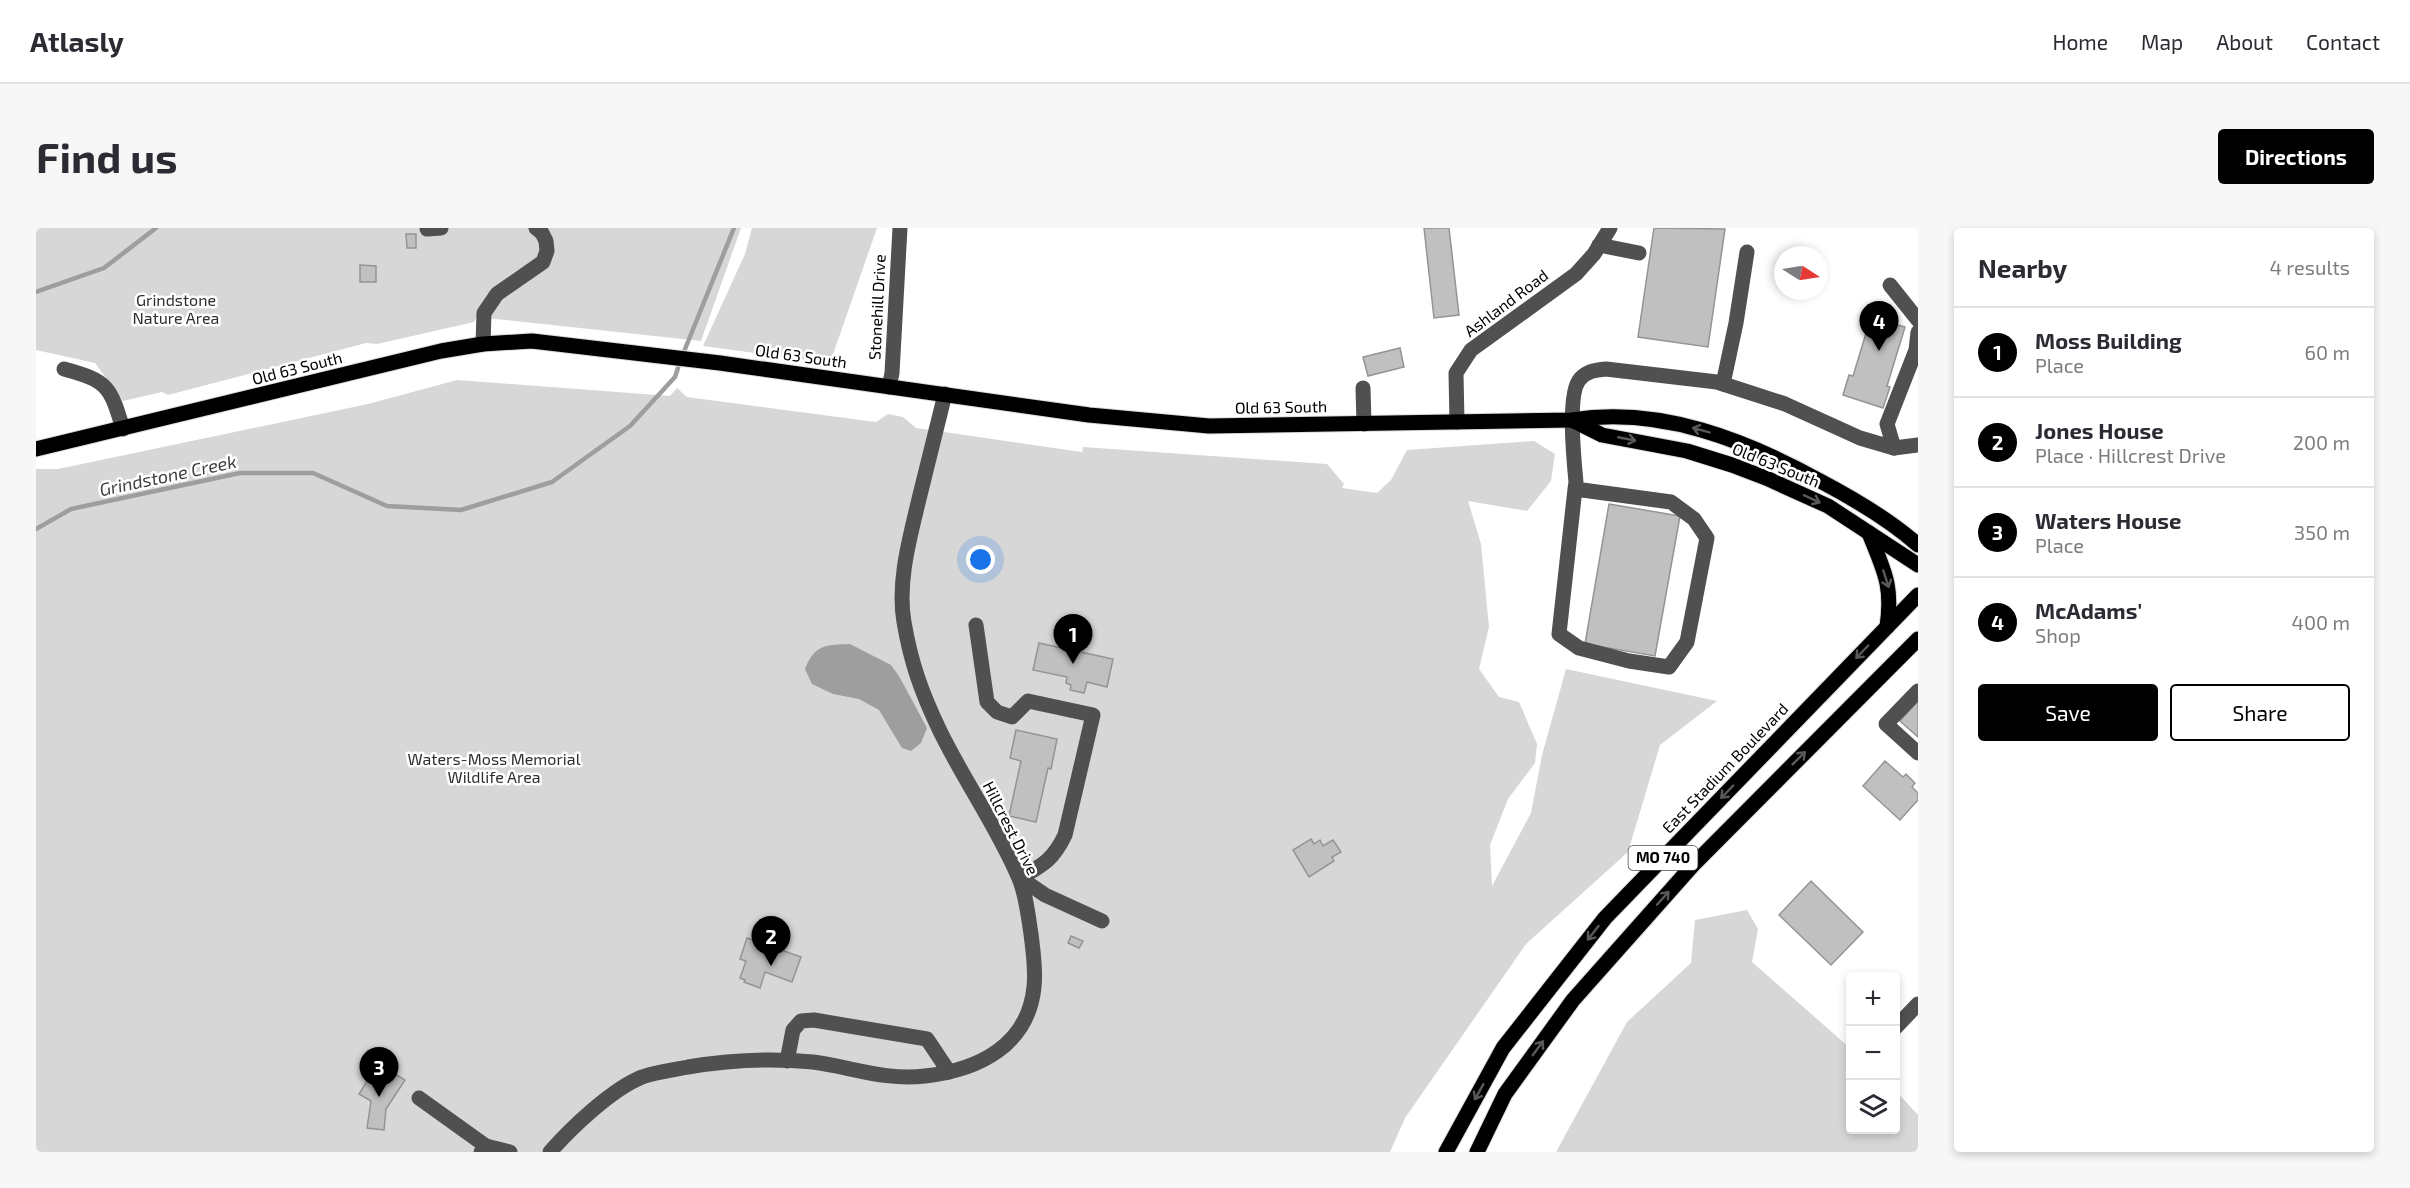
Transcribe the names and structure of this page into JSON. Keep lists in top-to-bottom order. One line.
{"streets":{"main road":["Old 63 South","East Stadium Boulevard","MO 740"],"street":["Ashland Road","Stonehill Drive","Hillcrest Drive"]},"crossings":[["Ashland Road","Old 63 South"],["Stonehill Drive","Old 63 South"],["Old 63 South","Hillcrest Drive"]],"water":["Grindstone Creek"],"parks":["Grindstone Nature Area","Waters-Moss Memorial Wildlife Area"],"north":"right","page":{"header":"Atlasly","nav":["Home","Map","About","Contact"],"buttons":["Directions",["Save","Share"]],"title":"Find us","heading":["Nearby","4 results"],"pins":["4","1","2","3"],"list":[{"mark":"1","name":"Moss Building","note":"Place","value":"60 m"},{"mark":"2","name":"Jones House","note":"Place · Hillcrest Drive","value":"200 m"},{"mark":"3","name":"Waters House","note":"Place","value":"350 m"},{"mark":"4","name":"McAdams'","note":"Shop","value":"400 m"}],"map_buttons":["+","−"]}}
